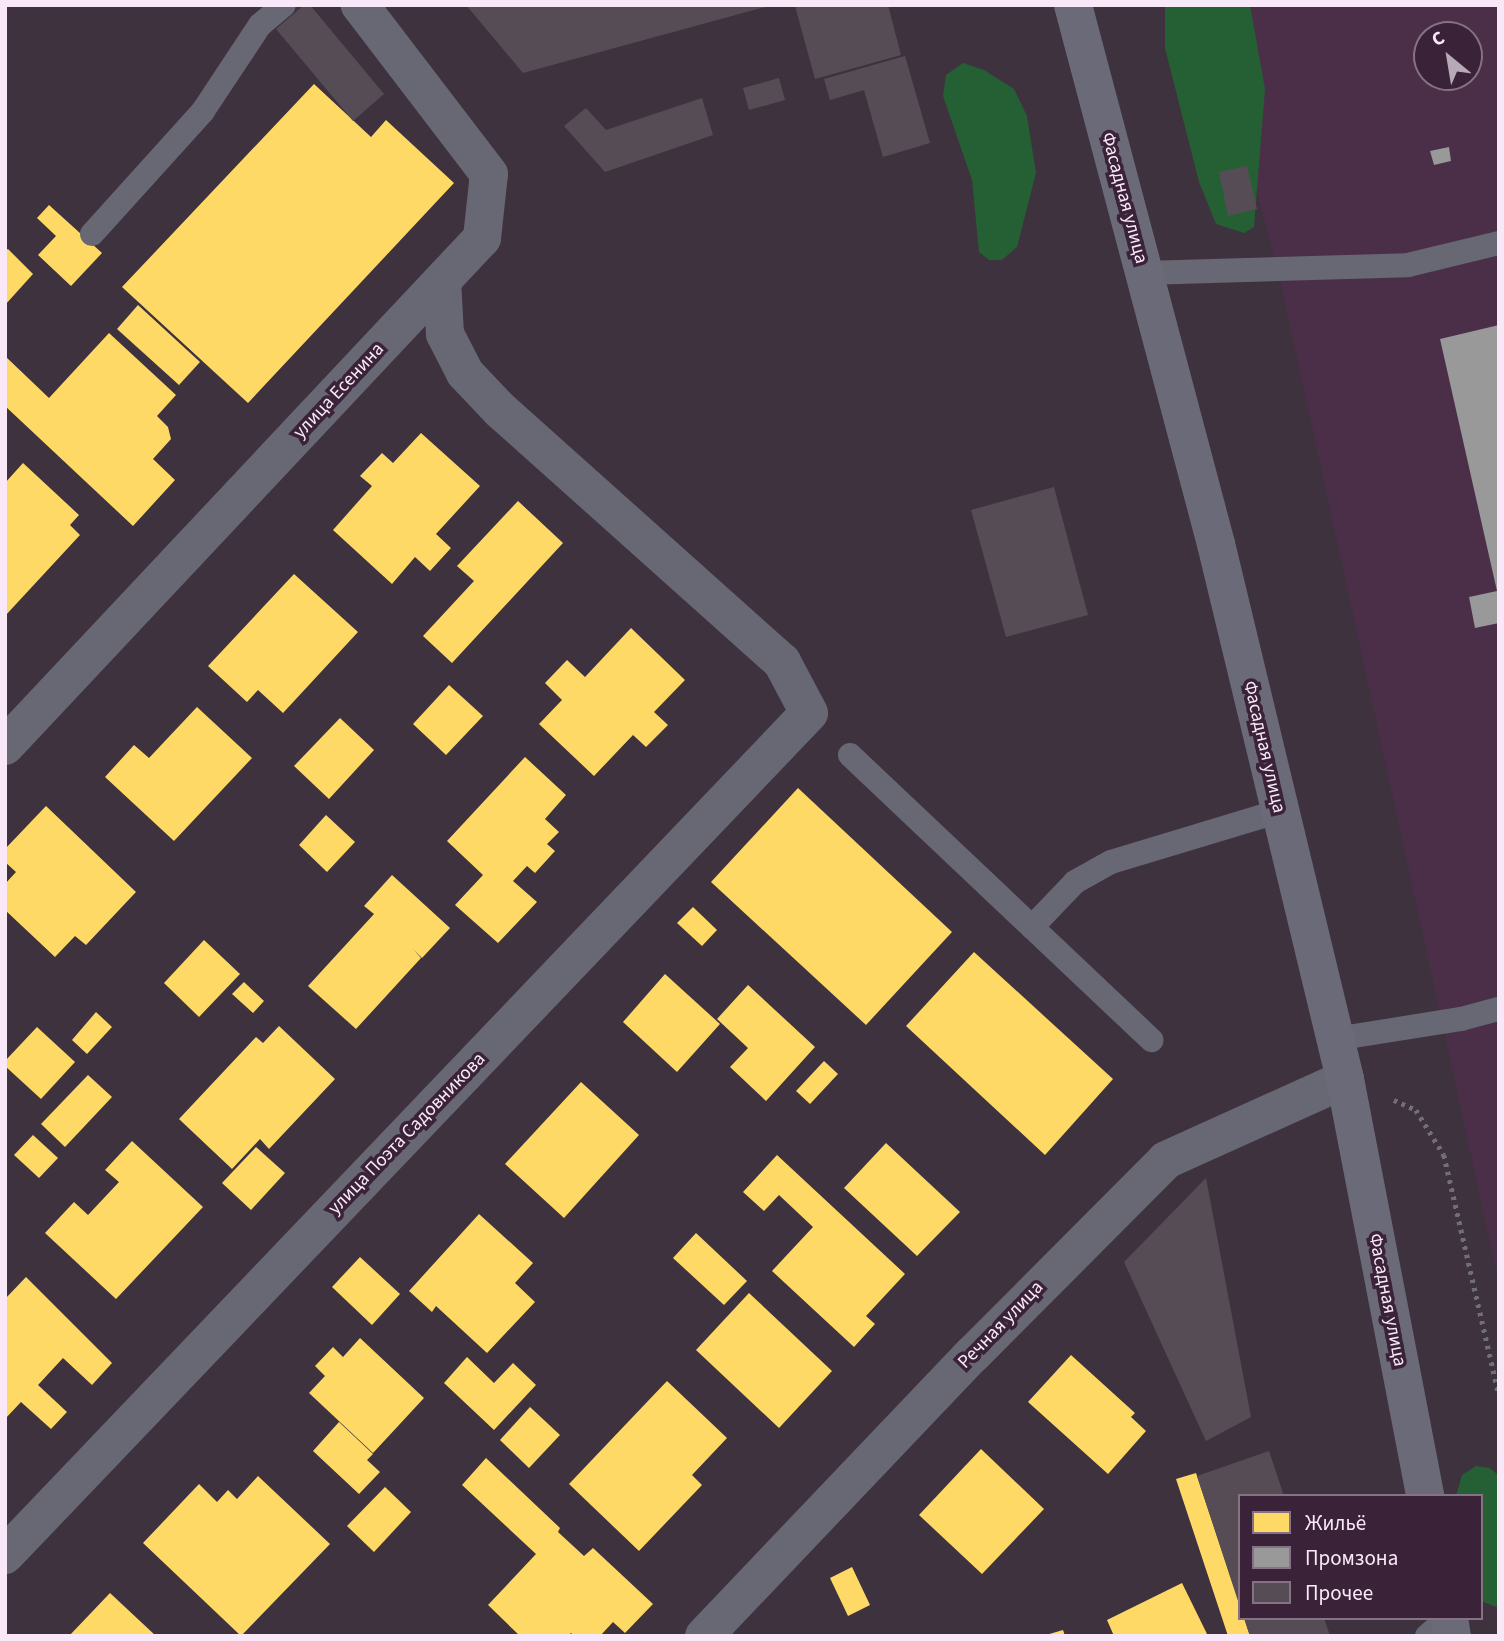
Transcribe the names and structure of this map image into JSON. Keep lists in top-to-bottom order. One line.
{"streets":{"main road":["Фасадная улица"],"street":["улица Есенина","улица Поэта Садовникова","Речная улица"]},"crossings":[["Фасадная улица","Речная улица"],["улица Есенина","улица Поэта Садовникова"]],"legend":["Жильё","Промзона","Прочее"],"north":"top left"}
